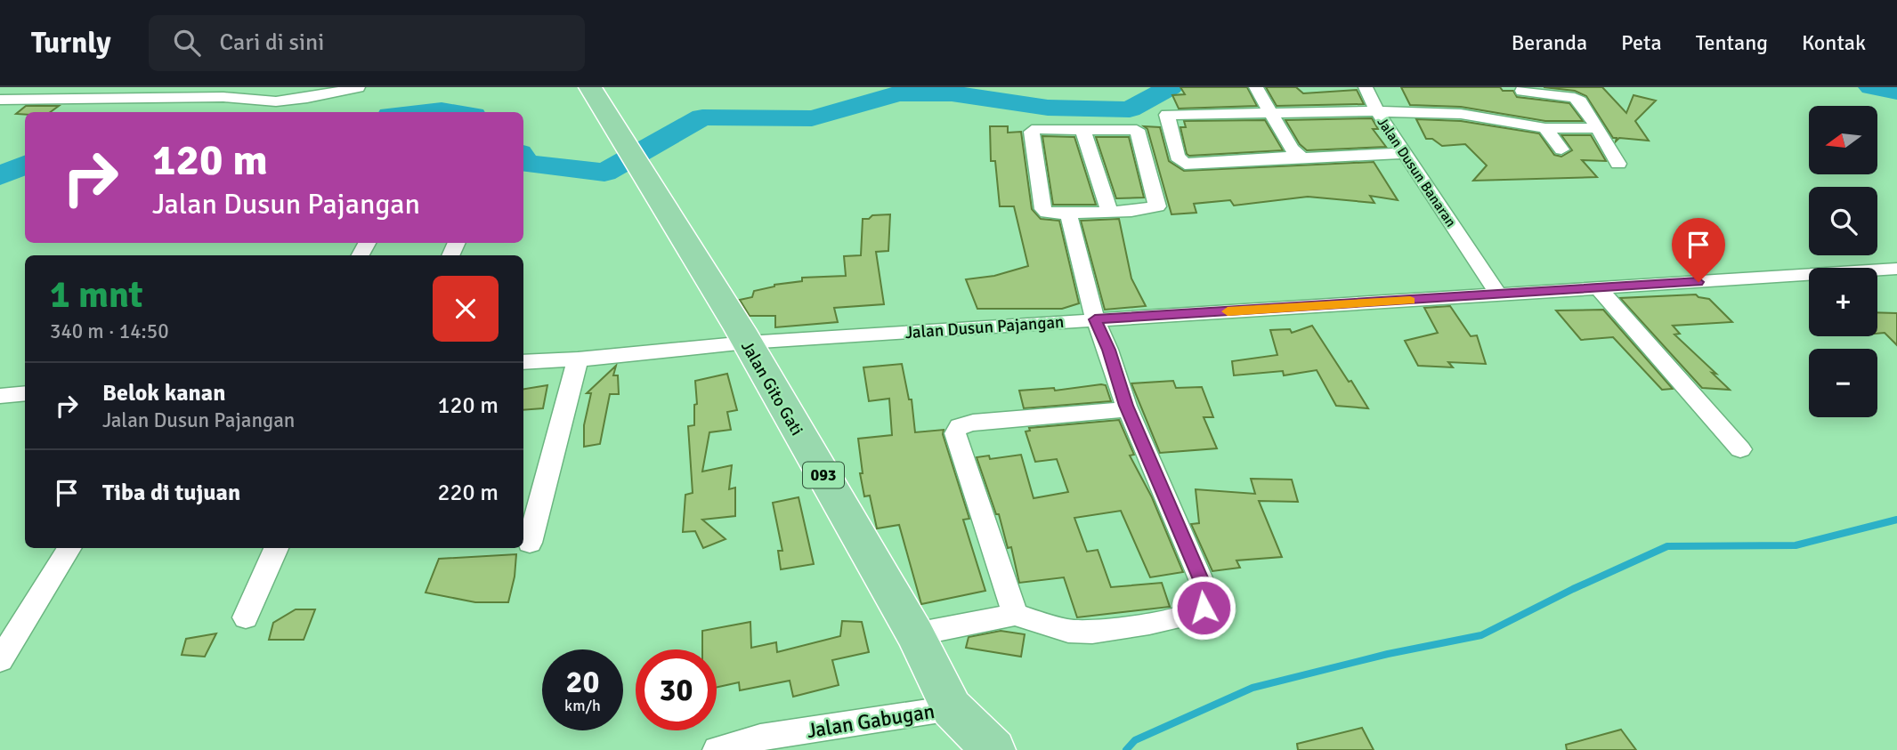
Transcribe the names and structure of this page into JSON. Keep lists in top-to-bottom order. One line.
{"streets":{"main road":["Jalan Gito Gati","093"],"street":["Jalan Dusun Banaran","Jalan Dusun Pajangan","Jalan Gabugan"]},"crossings":[["Jalan Dusun Banaran","Jalan Dusun Pajangan"],["Jalan Dusun Pajangan","Jalan Gito Gati"],["Jalan Gito Gati","Jalan Gabugan"]],"north":"left","page":{"header":"Turnly","search":"Cari di sini","nav":["Beranda","Peta","Tentang","Kontak"],"map_buttons":["+","−"],"turn":["120 m","Jalan Dusun Pajangan"],"heading":["1 mnt","340 m · 14:50"],"list":[{"name":"Belok kanan","note":"Jalan Dusun Pajangan","value":"120 m"},{"name":"Tiba di tujuan","value":"220 m"}],"speed":"20 km/h","limit":"30"}}
